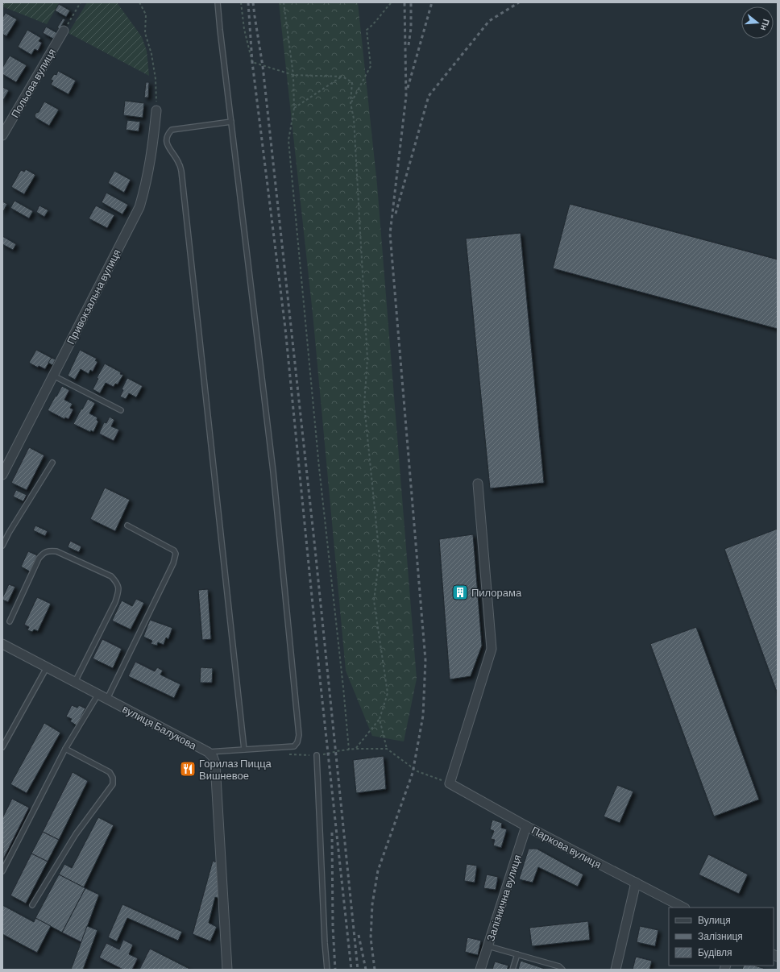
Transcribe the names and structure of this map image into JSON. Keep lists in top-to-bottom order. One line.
{"streets":{"street":["Польова вулиця","Привокзальна вулиця","вулиця Балукова","Паркова вулиця","Залізнична вулиця"]},"crossings":[["Паркова вулиця","Залізнична вулиця"]],"places":{"building":["Пилорама"],"restaurant":["Горилаз Пицца Вишневое"]},"legend":["Вулиця","Залізниця","Будівля"],"north":"right"}
